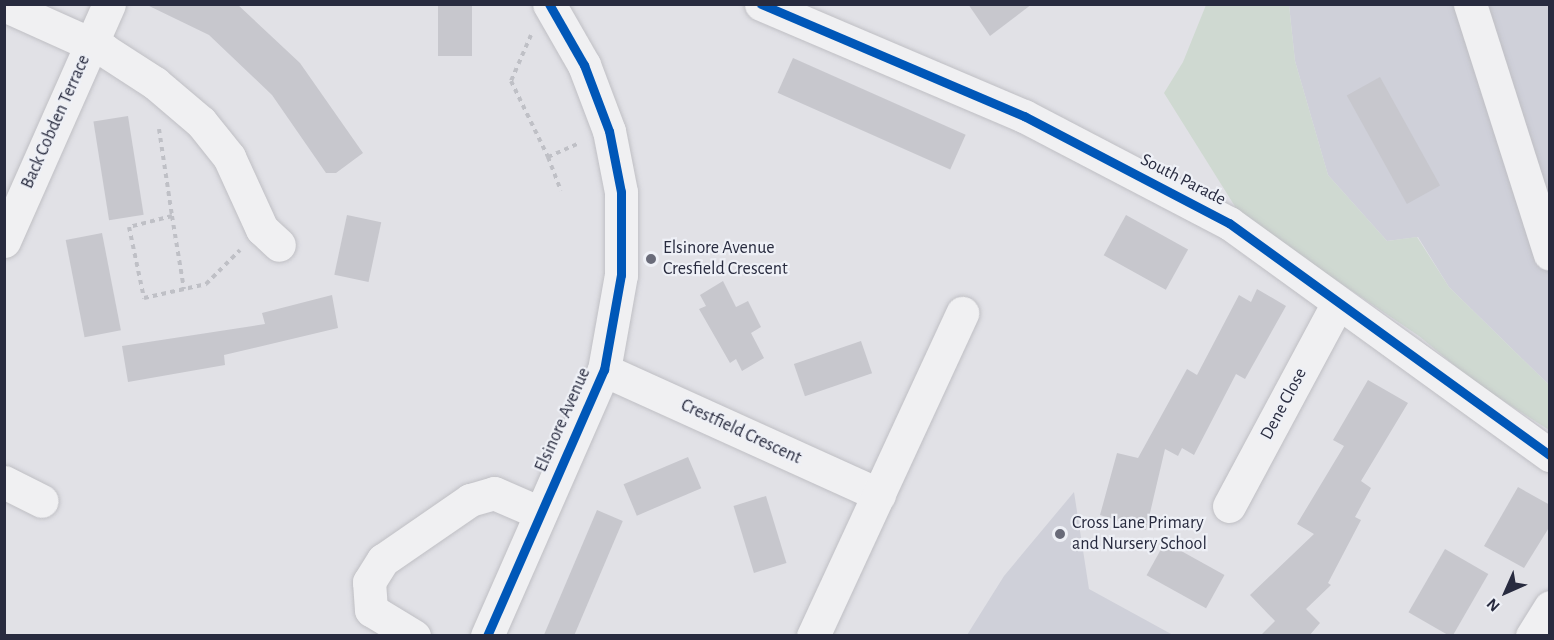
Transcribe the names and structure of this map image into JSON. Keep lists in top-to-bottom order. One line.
{"streets":{"street":["Back Cobden Terrace","South Parade","Dene Close","Elsinore Avenue","Crestfield Crescent"]},"crossings":[["South Parade","Dene Close"],["Elsinore Avenue","Crestfield Crescent"]],"places":["Elsinore Avenue Cresfield Crescent","Cross Lane Primary and Nursery School"],"north":"bottom left"}
